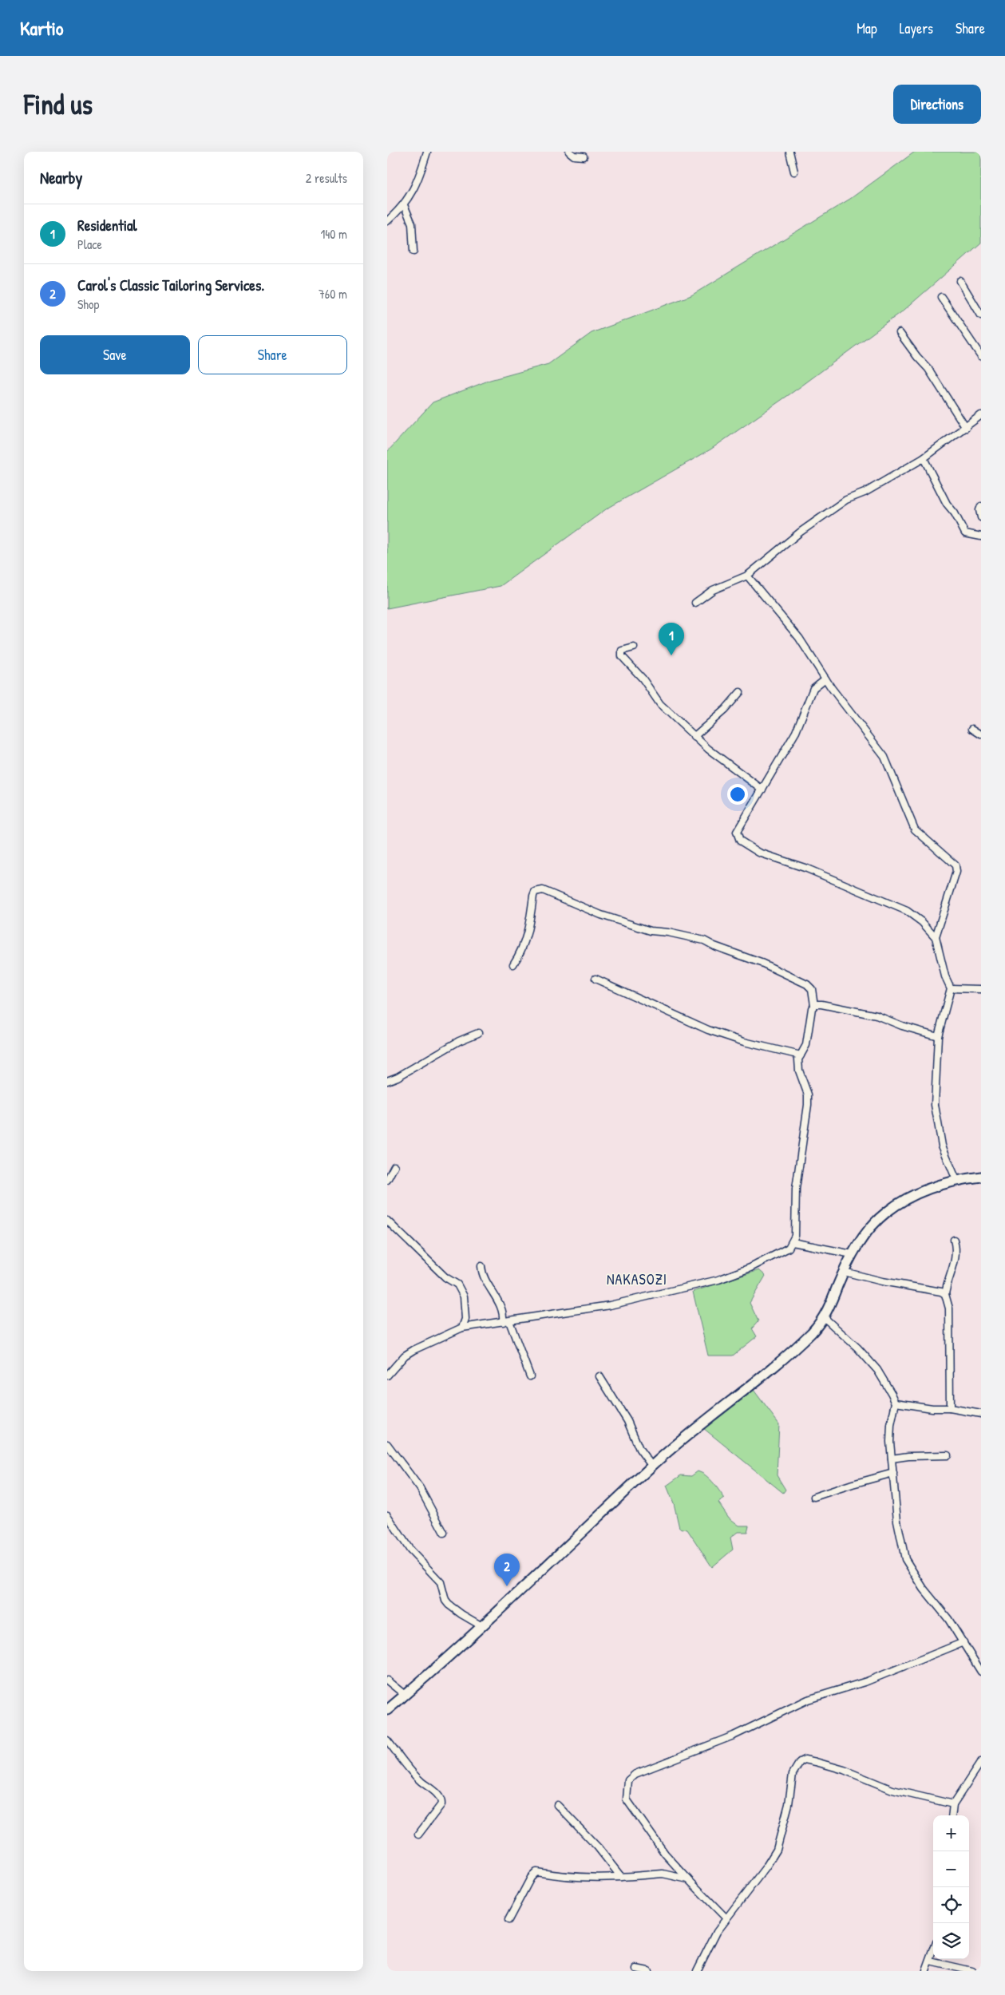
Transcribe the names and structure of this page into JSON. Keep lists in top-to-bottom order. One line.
{"districts":["NAKASOZI"],"page":{"header":"Kartio","nav":["Map","Layers","Share"],"buttons":["Directions",["Save","Share"]],"title":"Find us","heading":["Nearby","2 results"],"list":[{"mark":"1","name":"Residential","note":"Place","value":"140 m"},{"mark":"2","name":"Carol's Classic Tailoring Services.","note":"Shop","value":"760 m"}],"pins":["1","2"],"map_buttons":["+","−"]}}
